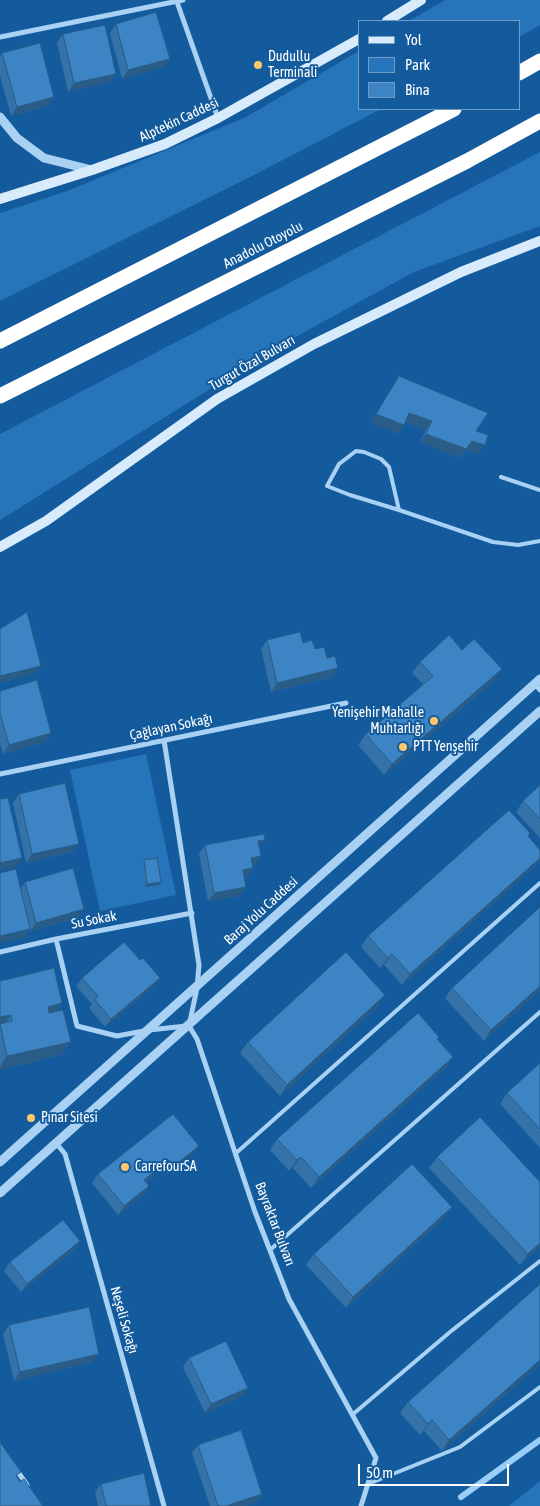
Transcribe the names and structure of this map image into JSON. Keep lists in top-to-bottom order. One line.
{"streets":{"highway":["Anadolu Otoyolu"],"main road":["Alptekin Caddesi","Turgut Özal Bulvarı"],"street":["Çağlayan Sokağı","Baraj Yolu Caddesi","Su Sokak","Bayraktar Bulvarı","Neşeli Sokağı"]},"places":["Dudullu Terminali","Yenişehir Mahalle Muhtarlığı","PTT Yenşehir","Pınar Sitesi","CarrefourSA"],"legend":["Yol","Park","Bina"],"scale_bar":"50 m"}
